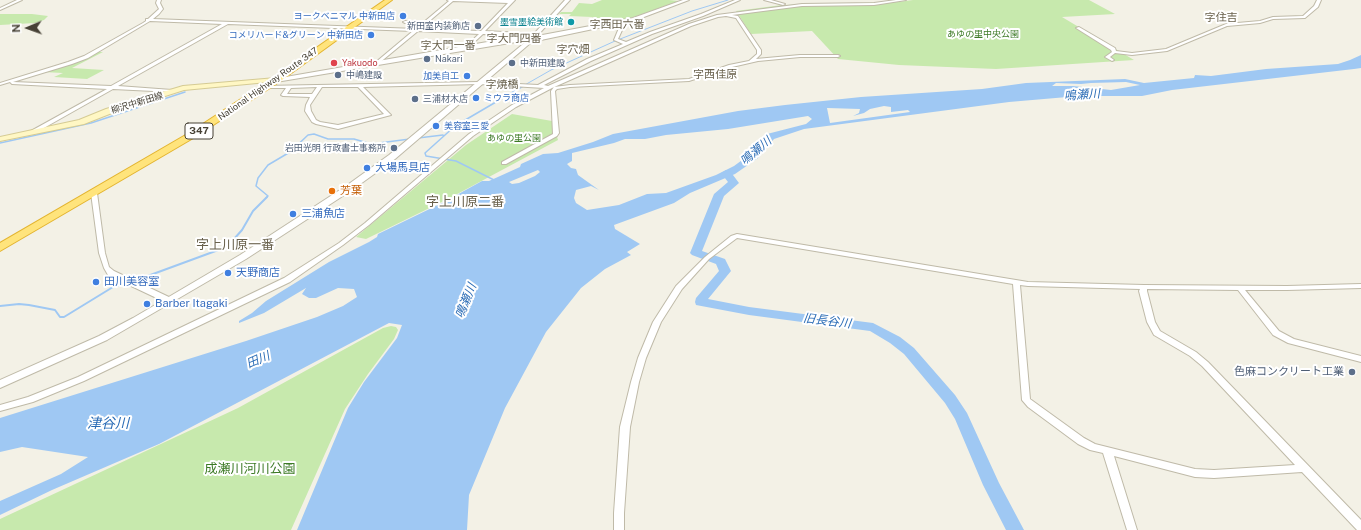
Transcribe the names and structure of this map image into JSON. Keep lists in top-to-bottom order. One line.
{"streets":{"highway":["National Highway Route 347","347"],"main road":["柳沢中新田線"]},"crossings":[["National Highway Route 347","柳沢中新田線"]],"districts":["字住吉","字西田六番","字大門四番","字大門一番","字穴畑","字西佳原","字焼橋","字上川原二番","字上川原一番"],"water":["鳴瀬川","旧長谷川","田川","津谷川"],"parks":["あゆの里中央公園","あゆの里公園","成瀬川河川公園"],"places":["ヨークベニマル 中新田店","墨雪墨絵美術館","新田室内装飾店","コメリハード&グリーン 中新田店","Nakari","Yakuodo","中新田建設","中嶋建設","加美自工","ミウラ商店","三浦材木店","美容室三愛","岩田光明 行政書士事務所","大場馬具店","芳葉","三浦魚店","天野商店","田川美容室","Barber Itagaki","色麻コンクリート工業"],"north":"left"}
